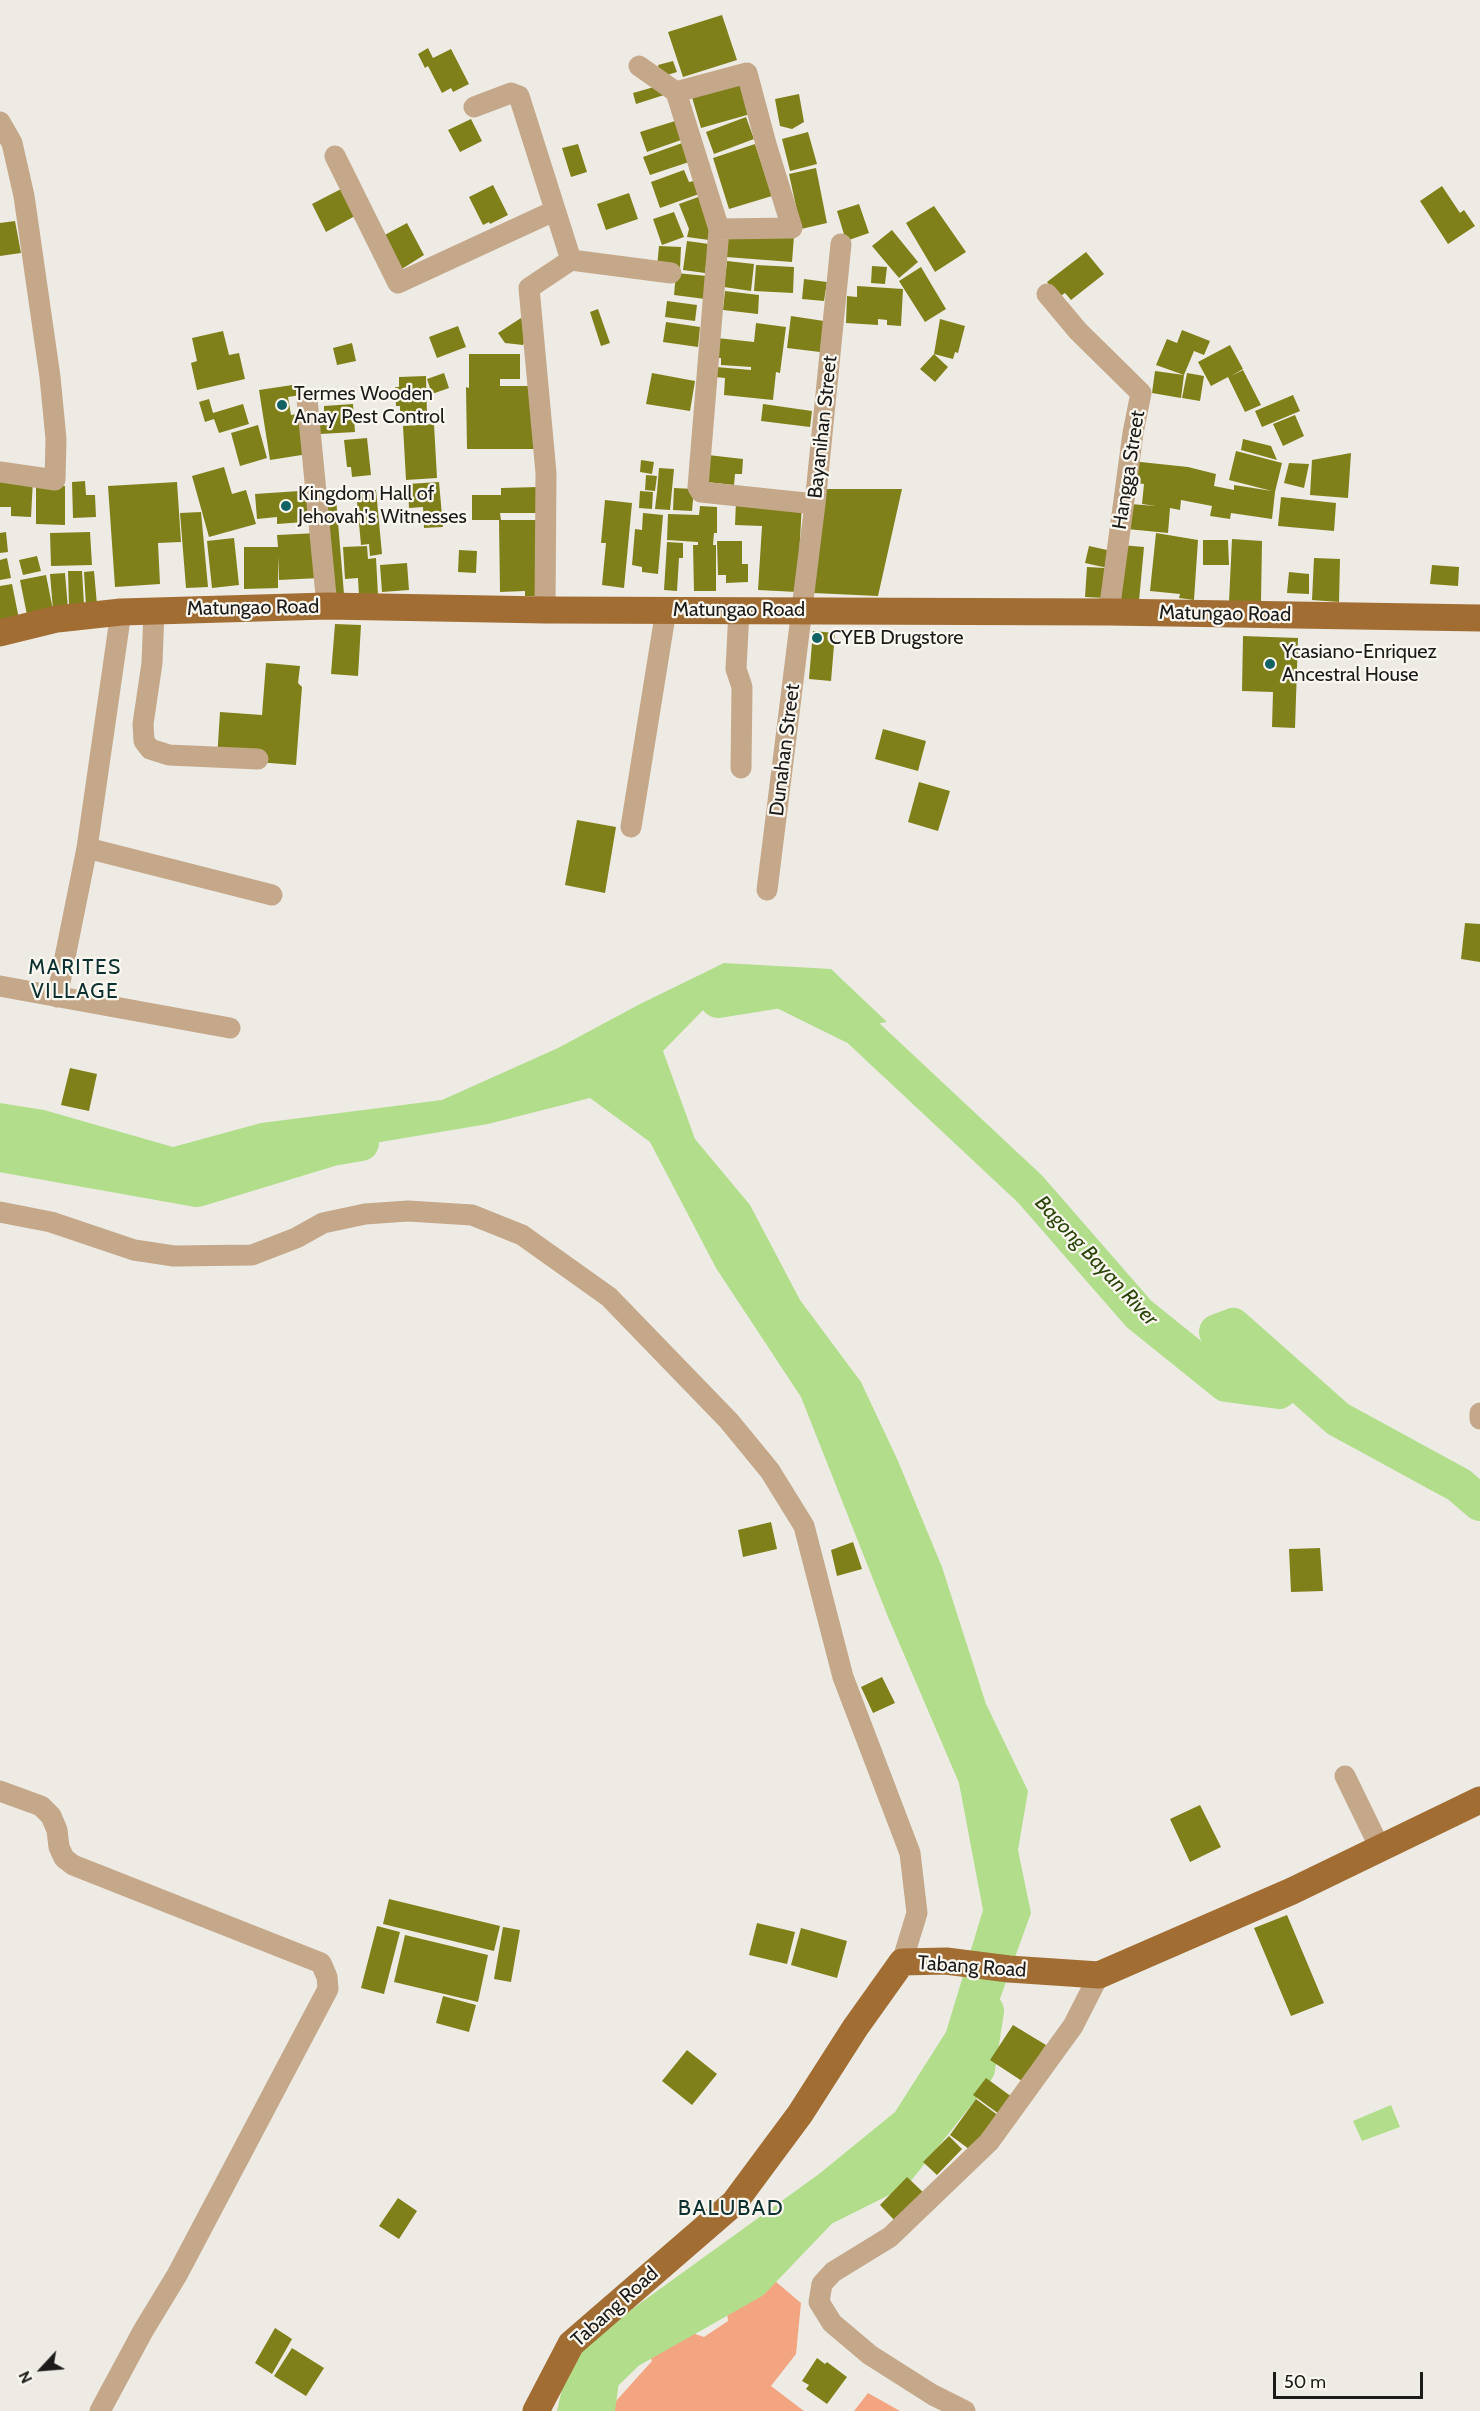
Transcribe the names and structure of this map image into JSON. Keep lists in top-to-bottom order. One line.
{"streets":{"main road":["Matungao Road","Tabang Road"],"street":["Bayanihan Street","Hangga Street","Dunahan Street"]},"crossings":[["Bayanihan Street","Matungao Road"],["Bayanihan Street","Dunahan Street"],["Hangga Street","Matungao Road"],["Matungao Road","Dunahan Street"]],"districts":["MARITES VILLAGE","BALUBAD"],"water":["Bagong Bayan River"],"places":["Termes Wooden Anay Pest Control","Kingdom Hall of Jehovah's Witnesses","CYEB Drugstore","Ycasiano-Enriquez Ancestral House"],"scale_bar":"50 m","north":"bottom left"}
